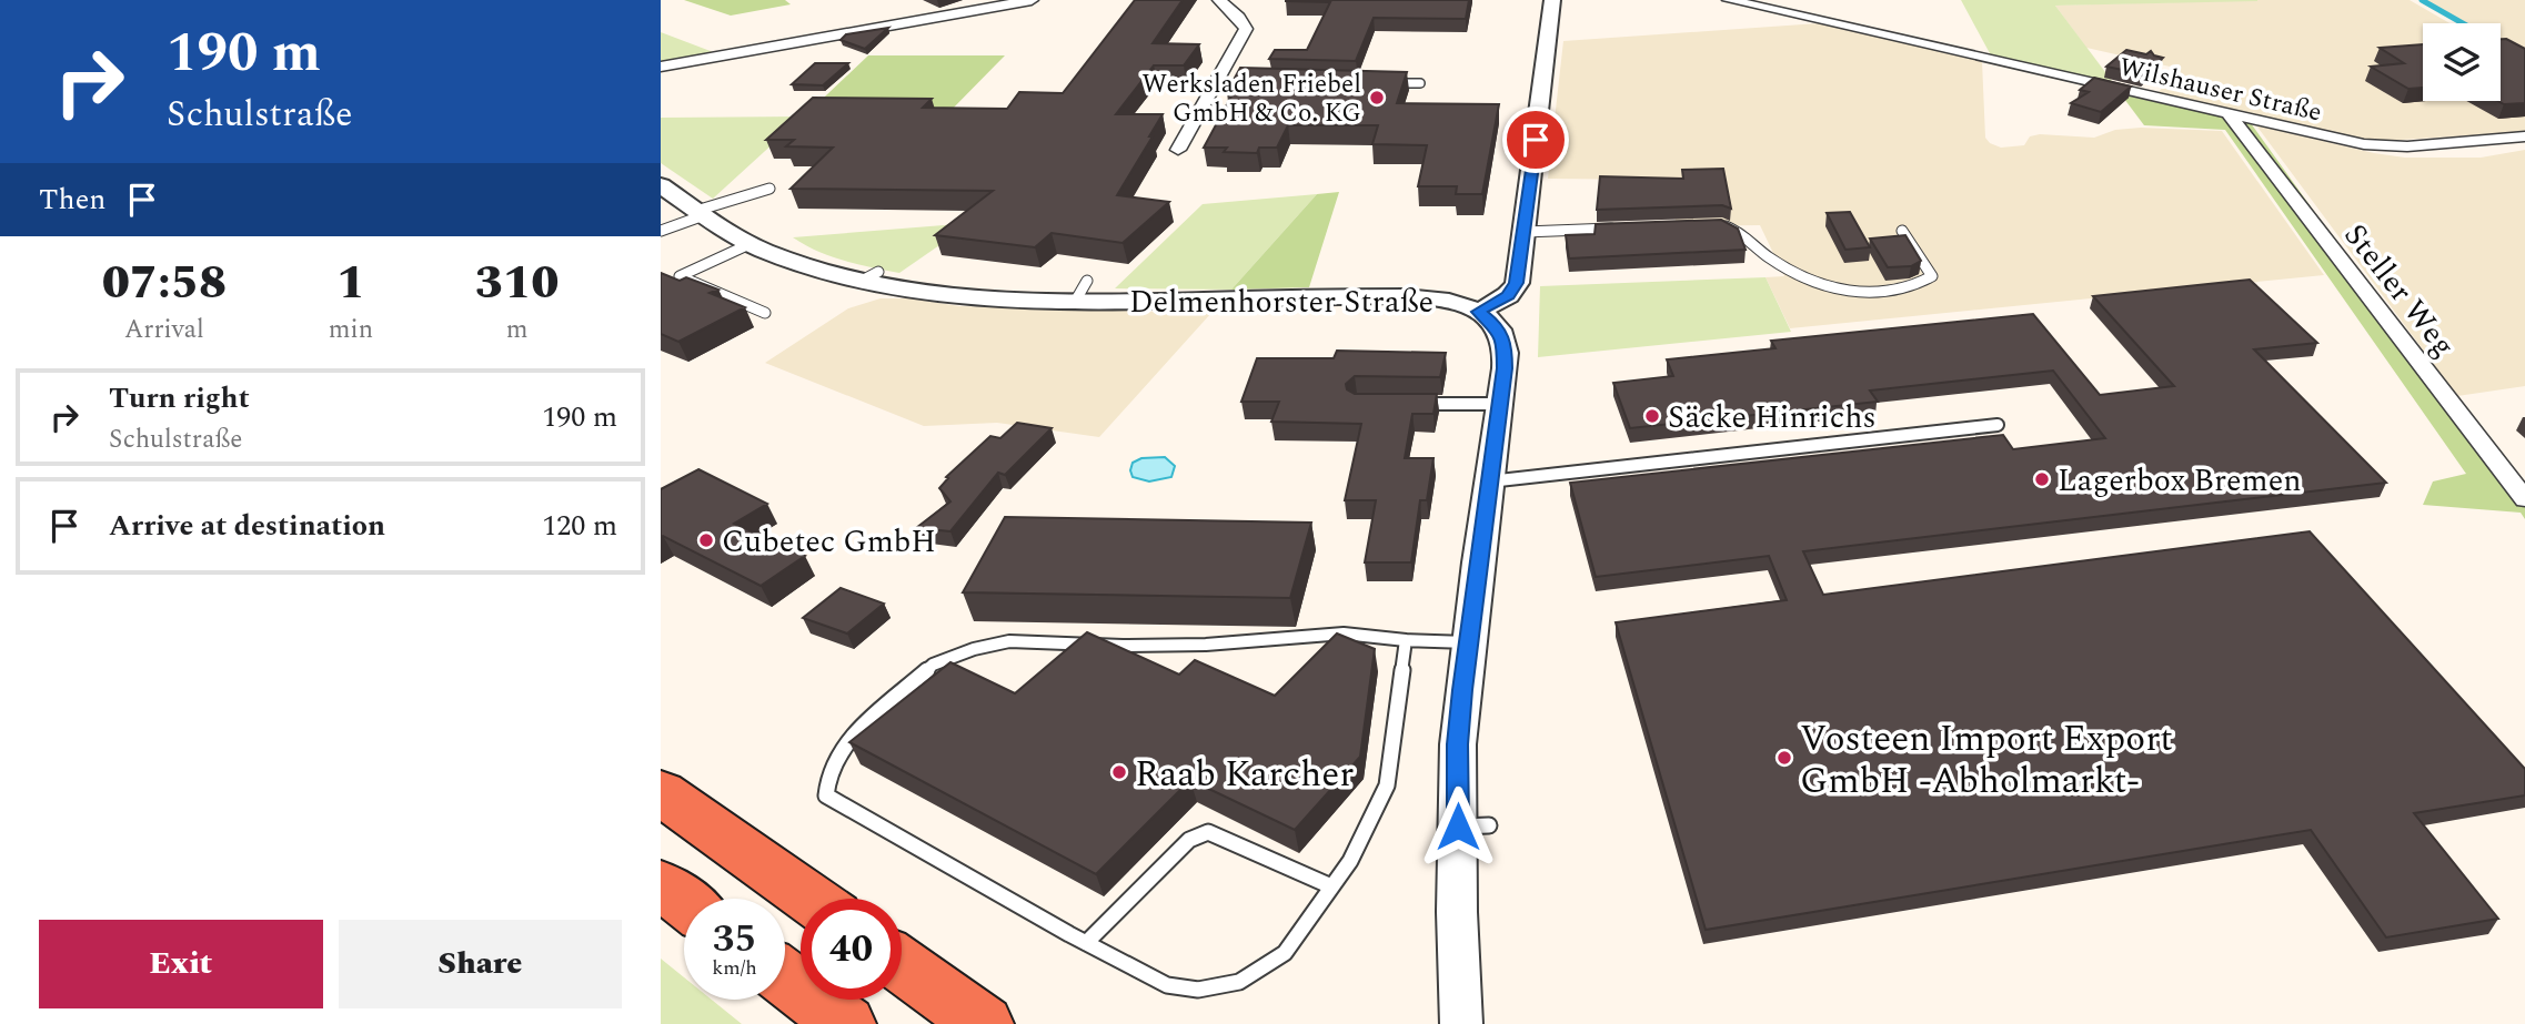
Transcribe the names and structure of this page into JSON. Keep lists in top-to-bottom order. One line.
{"streets":{"street":["Wilshauser Straße","Steller Weg","Delmenhorster Straße"]},"crossings":[["Wilshauser Straße","Steller Weg"]],"places":["Werksladen Friebel GmbH & Co. KG","Säcke Hinrichs","Lagerbox Bremen","Cubetec GmbH","Vosteen Import Export GmbH -Abholmarkt-","Raab Karcher"],"page":{"turn":["190 m","Schulstraße"],"then":"Then","eta":["07:58","Arrival","1","min","310","m"],"list":[{"name":"Turn right","note":"Schulstraße","value":"190 m"},{"name":"Arrive at destination","value":"120 m"}],"speed":"35 km/h","limit":"40","buttons":["Exit","Share"]}}
